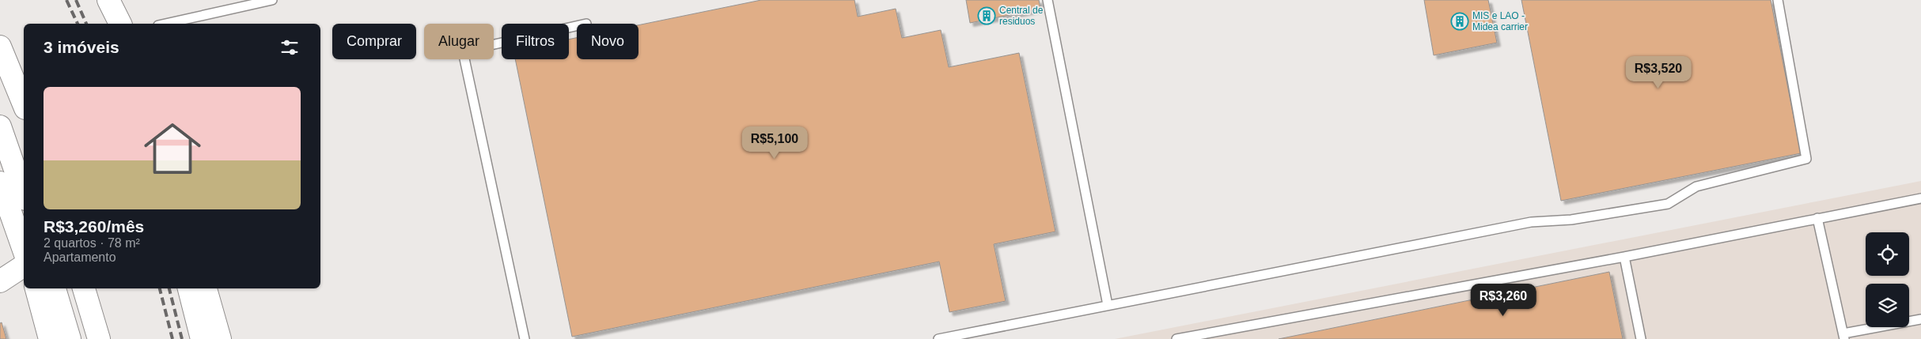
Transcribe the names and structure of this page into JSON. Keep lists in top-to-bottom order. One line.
{"places":{"building":["Central de residuos","MIS e LAO - Midea carrier"]},"page":{"chip":["Comprar","Alugar","Filtros","Novo"],"heading":"3 imóveis","price":["R$3,520","R$5,100","R$3,260"],"list":[{"name":"R$3,260/mês","note":"2 quartos · 78 m² · Apartamento"}]}}
